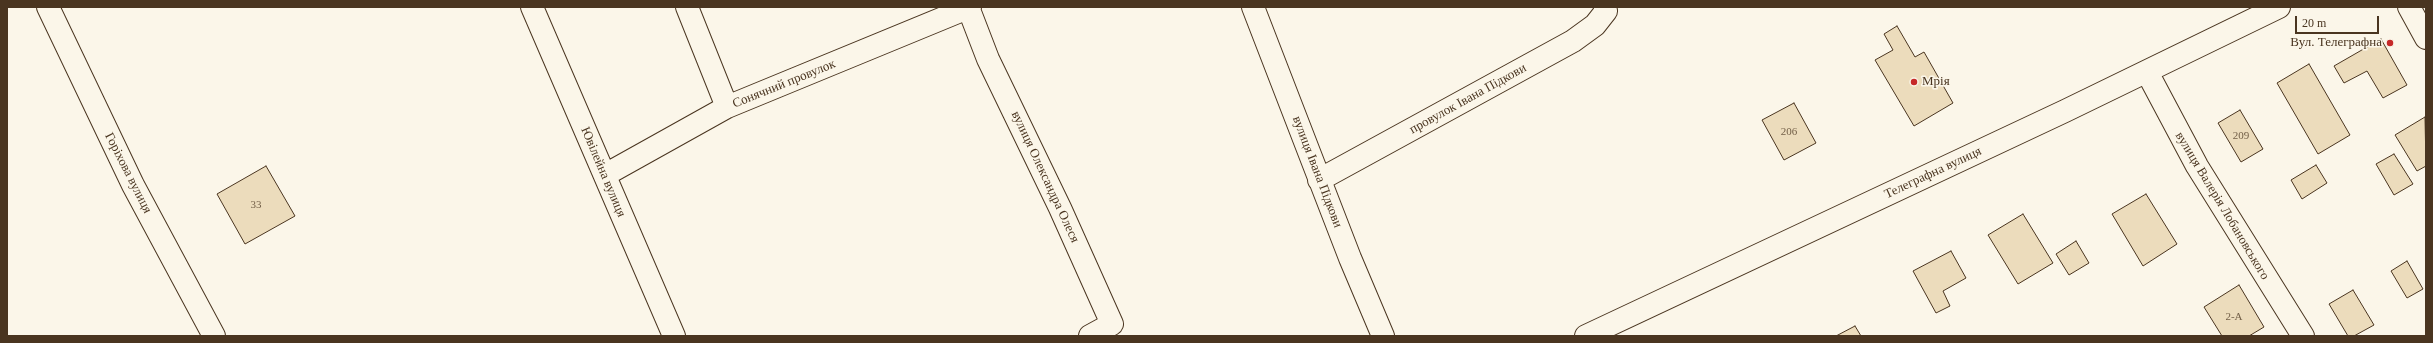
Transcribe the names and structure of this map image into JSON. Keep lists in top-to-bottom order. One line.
{"streets":{"street":["Сонячний провулок","провулок Івана Підкови","Ювілейна вулиця","вулиця Івана Підкови","Горіхова вулиця","Телеграфна вулиця","вулиця Олександра Олеся","вулиця Валерія Лобановського"]},"crossings":[["Сонячний провулок","Ювілейна вулиця"],["Сонячний провулок","вулиця Олександра Олеся"],["провулок Івана Підкови","вулиця Івана Підкови"],["Телеграфна вулиця","вулиця Валерія Лобановського"]],"places":["Вул. Телеграфна","Мрія"],"house_numbers":["206","209","33","2-А"],"scale_bar":"20 m"}
